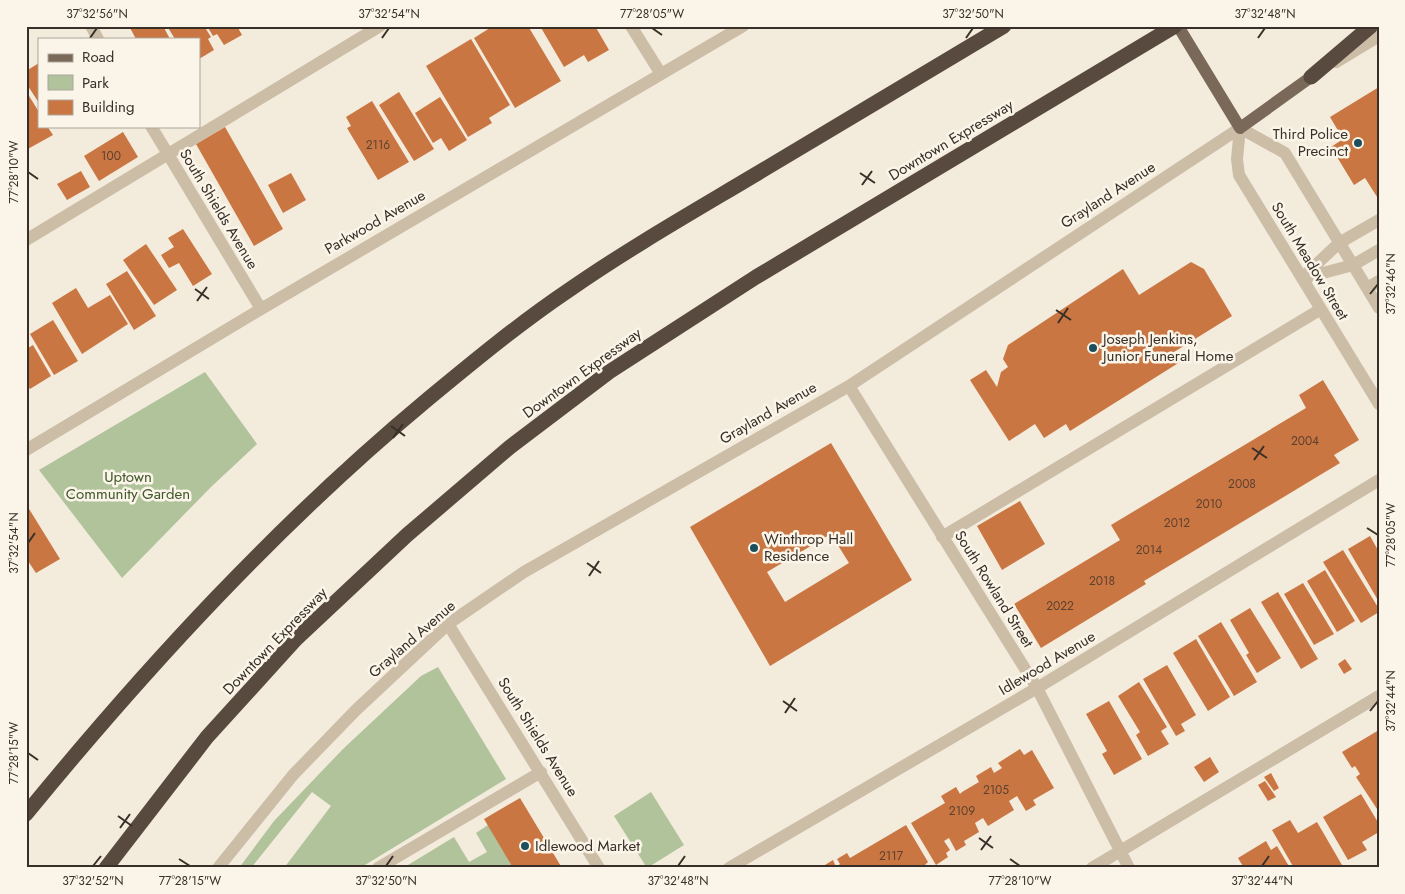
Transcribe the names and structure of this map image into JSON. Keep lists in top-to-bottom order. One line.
{"streets":{"highway":["Downtown Expressway"],"main road":["Grayland Avenue"],"street":["South Shields Avenue","Parkwood Avenue","South Meadow Street","South Rowland Street","Idlewood Avenue"]},"crossings":[["Grayland Avenue","South Shields Avenue"],["Grayland Avenue","South Meadow Street"],["Grayland Avenue","South Rowland Street"],["South Shields Avenue","Parkwood Avenue"],["South Rowland Street","Idlewood Avenue"]],"parks":["Uptown Community Garden"],"places":["Third Police Precinct","Joseph Jenkins, Junior Funeral Home","Winthrop Hall Residence","Idlewood Market"],"house_numbers":["2116","100","2004","2008","2010","2012","2014","2018","2022","2105","2109","2117"],"legend":["Road","Park","Building"],"coordinates":["37°32'56\"N","37°32'54\"N","77°28'05\"W","37°32'50\"N","37°32'48\"N","77°28'10\"W","37°32'46\"N","37°32'44\"N","77°28'15\"W","37°32'52\"N"]}
